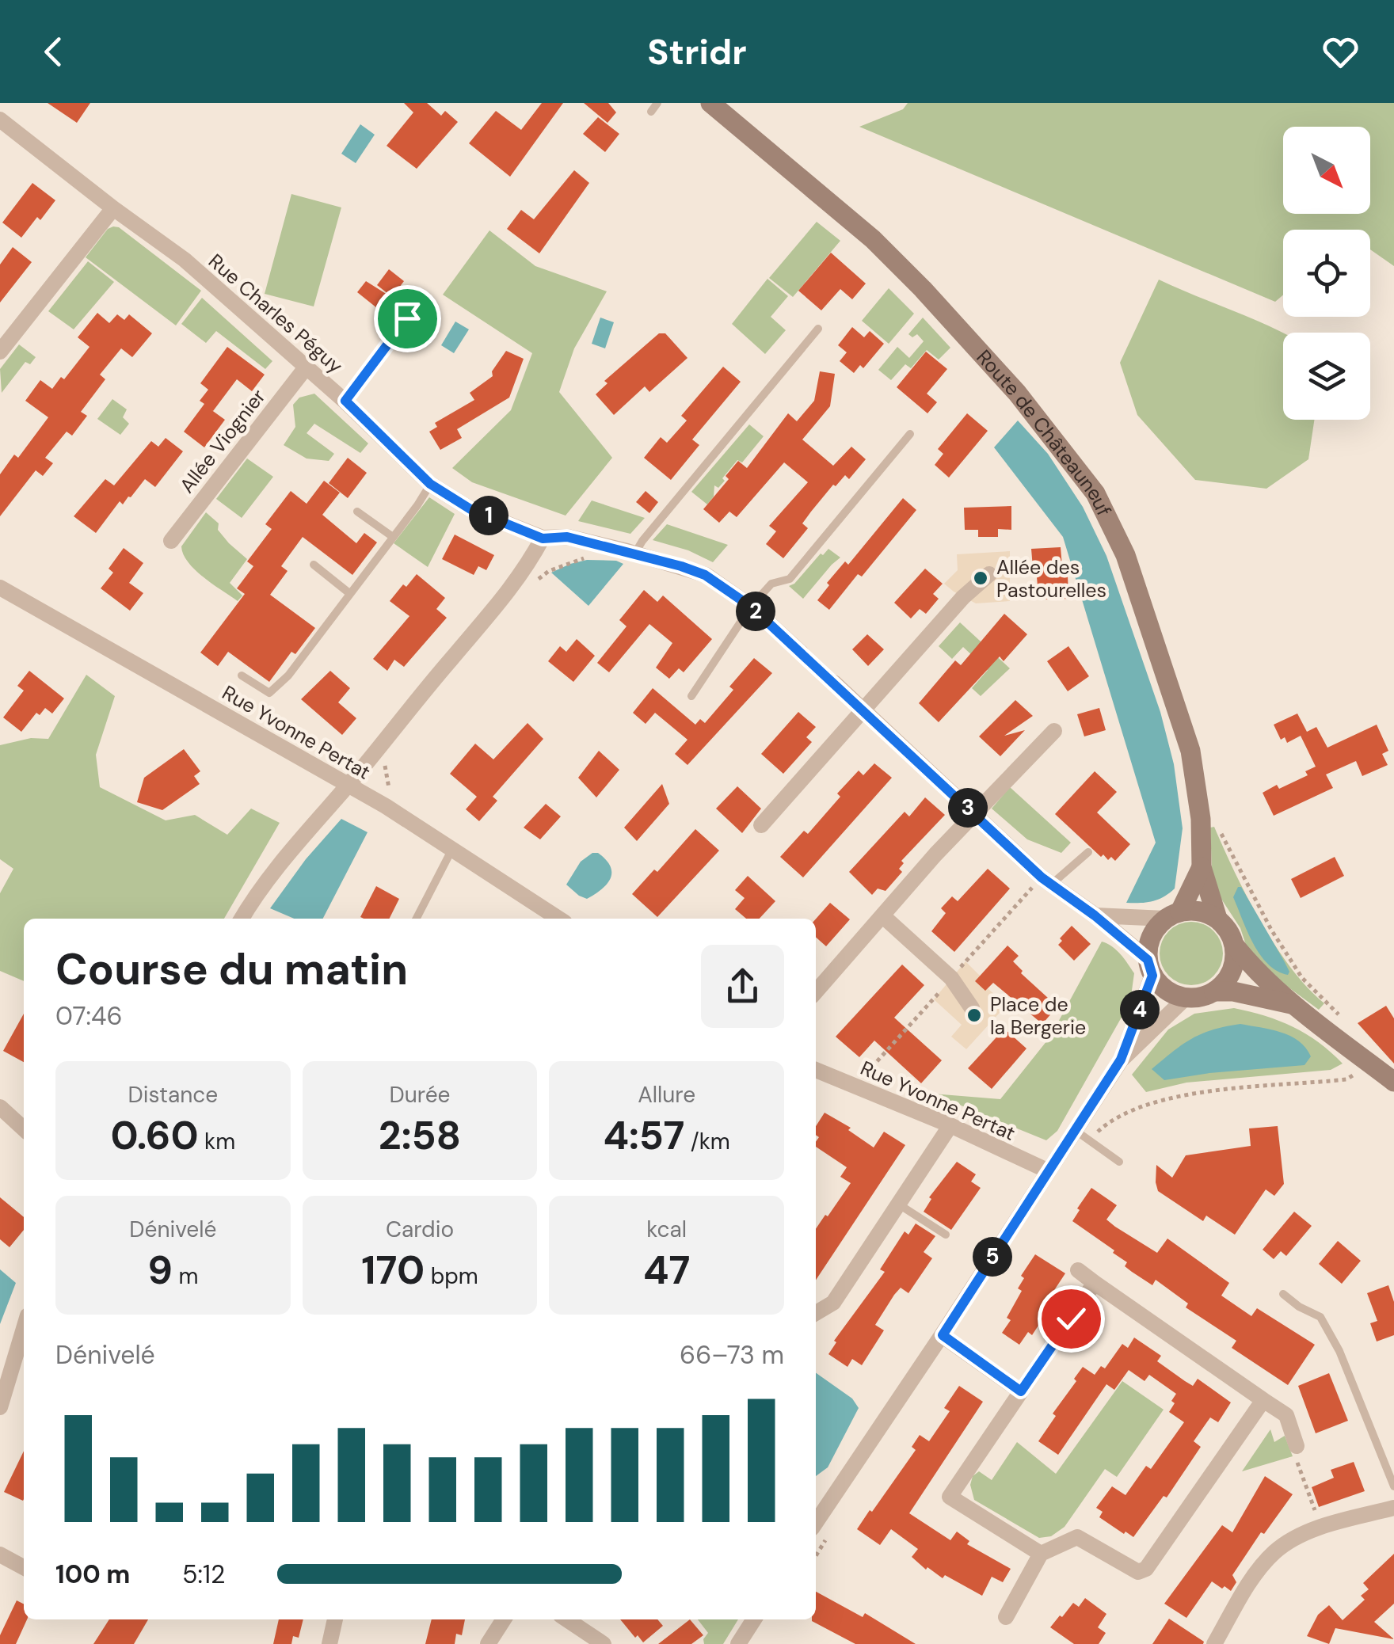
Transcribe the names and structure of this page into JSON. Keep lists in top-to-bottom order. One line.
{"streets":{"main road":["Route de Châteauneuf"],"street":["Rue Charles Péguy","Allée Viognier","Rue Yvonne Pertat"]},"crossings":[["Rue Charles Péguy","Allée Viognier"]],"places":["Allée des Pastourelles","Place de la Bergerie"],"north":"bottom right","page":{"header":"Stridr","pins":["1","2","3","4","5"],"heading":["Course du matin","07:46"],"stats":[["Distance","0.60 km"],["Durée","2:58"],["Allure","4:57 /km"],["Dénivelé","9 m"],["Cardio","170 bpm"],["kcal","47"]],"chart":["Dénivelé","66–73 m"],"list":[{"name":"100 m","note":"5:12"}]}}
